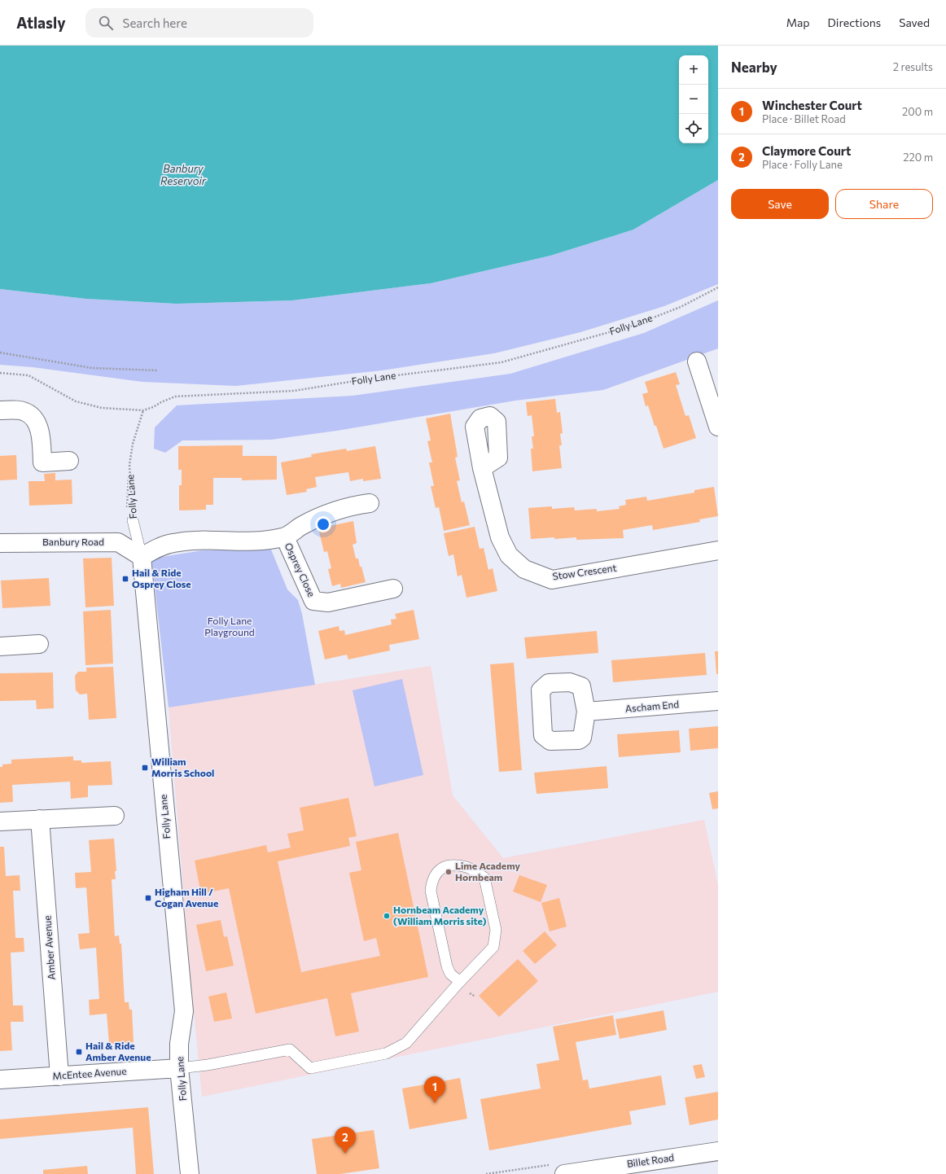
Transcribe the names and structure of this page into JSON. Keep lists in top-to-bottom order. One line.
{"streets":{"street":["Folly Lane","Banbury Road","Osprey Close","Stow Crescent","Ascham End","Amber Avenue","McEntee Avenue","Billet Road"]},"crossings":[["Folly Lane","Banbury Road"],["Folly Lane","Osprey Close"],["Folly Lane","McEntee Avenue"],["Banbury Road","Osprey Close"],["Amber Avenue","McEntee Avenue"]],"water":["Banbury Reservoir"],"parks":["Folly Lane Playground"],"places":{"transit":["Hail & Ride Osprey Close","William Morris School","Higham Hill / Cogan Avenue","Hail & Ride Amber Avenue"],"other":["Lime Academy Hornbeam","Hornbeam Academy (William Morris site)"]},"page":{"header":"Atlasly","search":"Search here","nav":["Map","Directions","Saved"],"heading":["Nearby","2 results"],"map_buttons":["+","−"],"list":[{"mark":"1","name":"Winchester Court","note":"Place · Billet Road","value":"200 m"},{"mark":"2","name":"Claymore Court","note":"Place · Folly Lane","value":"220 m"}],"buttons":["Save","Share"],"pins":["1","2"]}}
